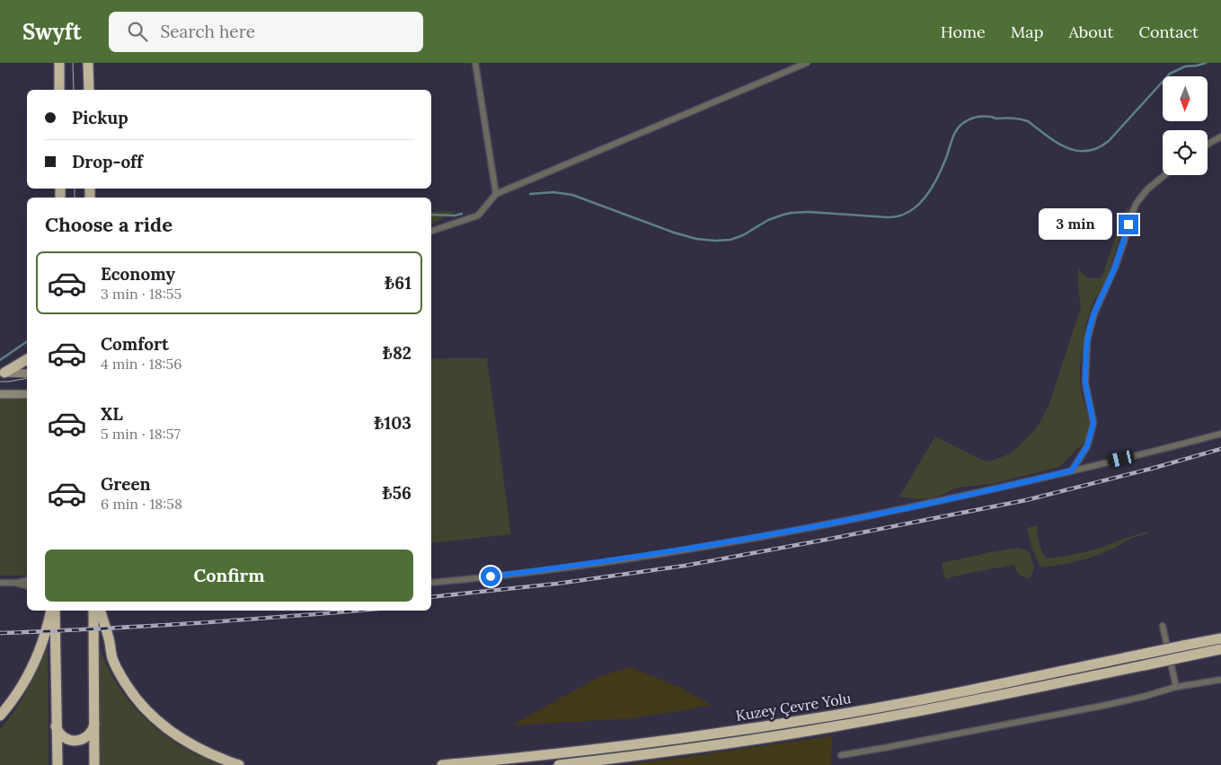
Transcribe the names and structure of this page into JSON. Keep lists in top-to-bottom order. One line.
{"streets":{"highway":["Kuzey Çevre Yolu"]},"north":"bottom","page":{"header":"Swyft","search":"Search here","nav":["Home","Map","About","Contact"],"banner":["Pickup","Drop-off"],"heading":"Choose a ride","bubble":"3 min","list":[{"name":"Economy","note":"3 min · 18:55","value":"₺61"},{"name":"Comfort","note":"4 min · 18:56","value":"₺82"},{"name":"XL","note":"5 min · 18:57","value":"₺103"},{"name":"Green","note":"6 min · 18:58","value":"₺56"}],"buttons":"Confirm"}}
